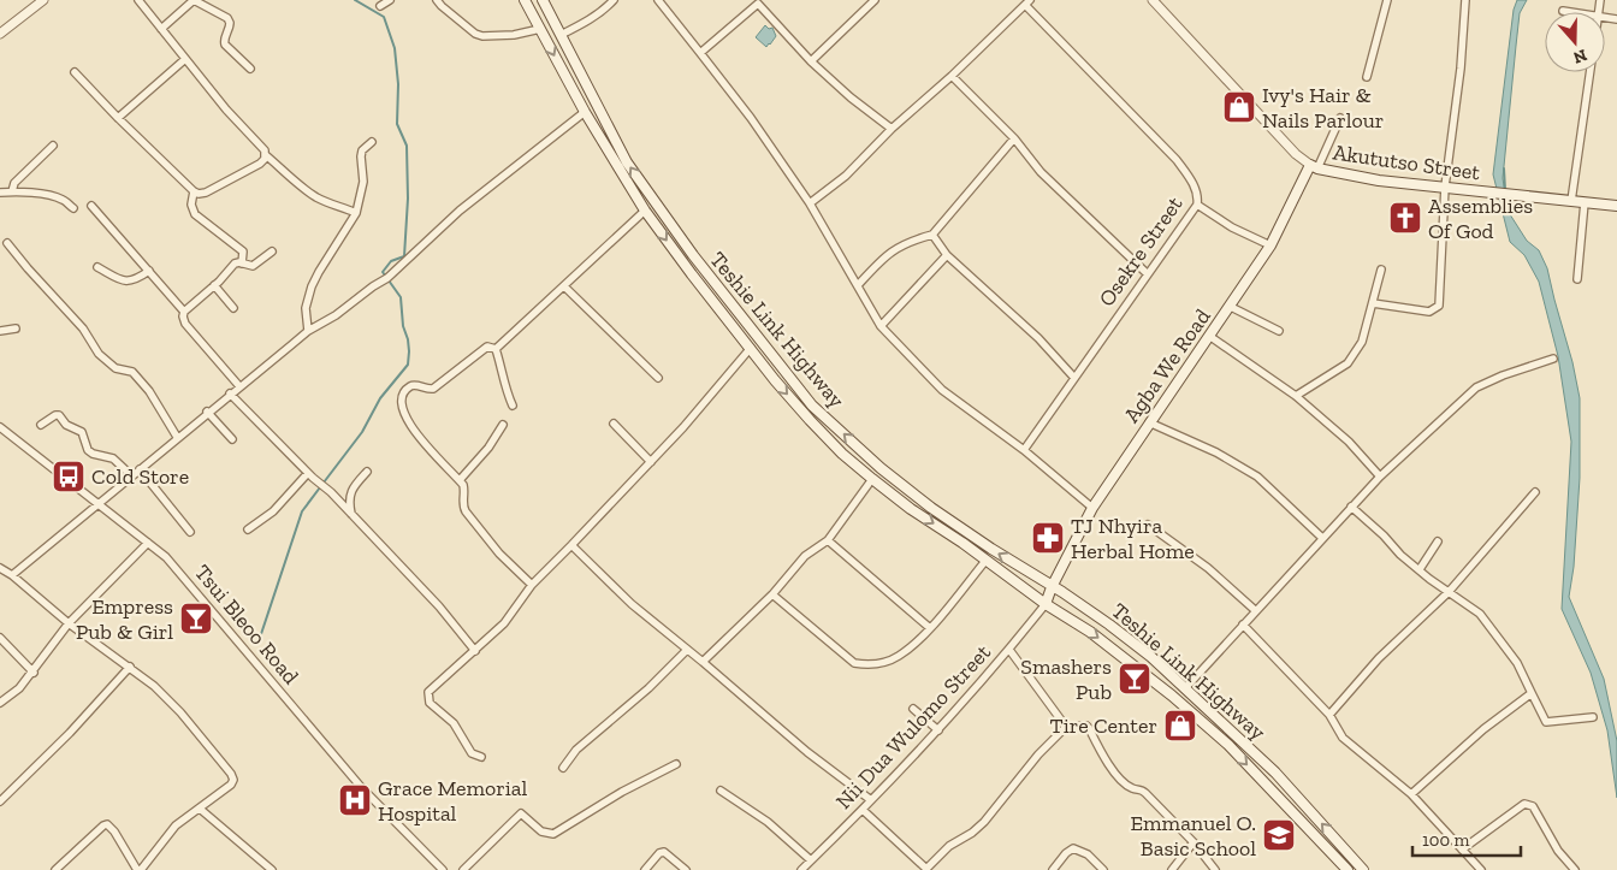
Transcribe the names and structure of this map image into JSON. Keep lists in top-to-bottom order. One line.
{"streets":{"main road":["Akututso Street","Teshie Link Highway","Agba We Road"],"street":["Osekre Street","Tsui Bleoo Road","Nii Dua Wulomo Street"]},"crossings":[["Akututso Street","Agba We Road"],["Teshie Link Highway","Agba We Road"],["Teshie Link Highway","Nii Dua Wulomo Street"],["Agba We Road","Nii Dua Wulomo Street"]],"places":{"shop":["Ivy's Hair & Nails Parlour","Tire Center"],"church":["Assemblies Of God"],"bus stop":["Cold Store"],"pharmacy":["TJ Nhyira Herbal Home"],"bar":["Empress Pub & Girl","Smashers Pub"],"hospital":["Grace Memorial Hospital"],"school or university":["Emmanuel O. Basic School"]},"scale_bar":"100 m","north":"bottom"}
